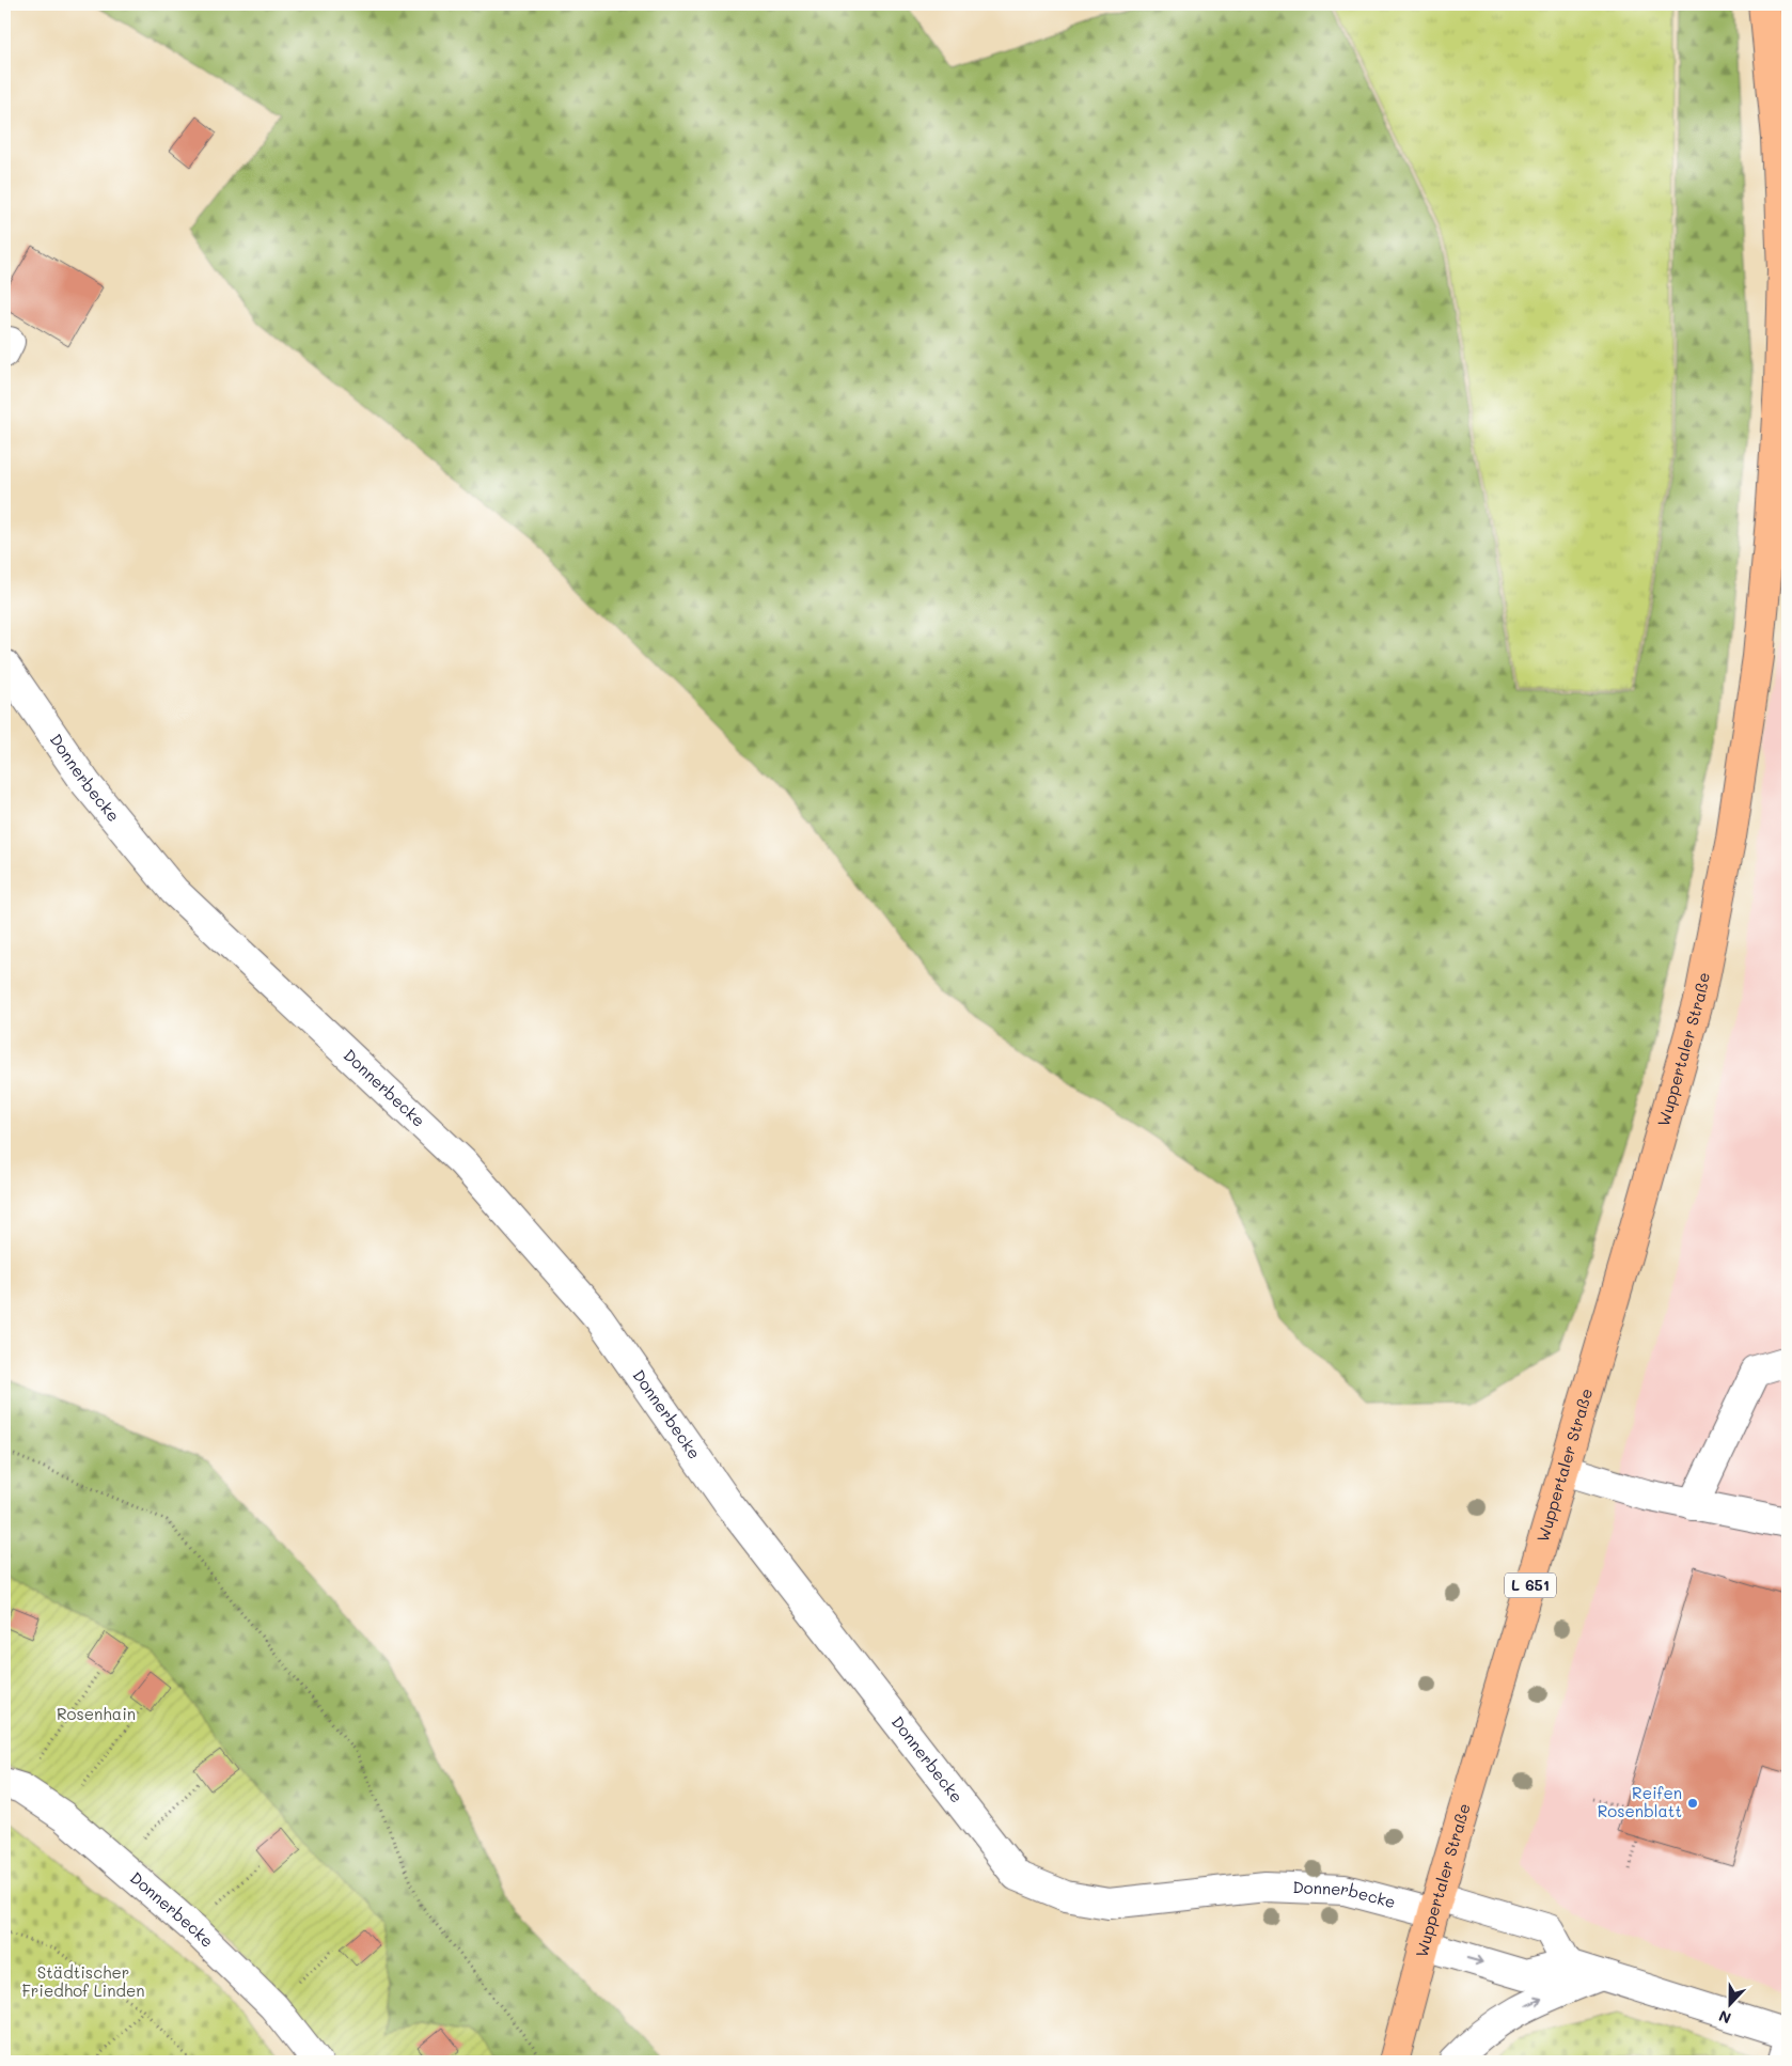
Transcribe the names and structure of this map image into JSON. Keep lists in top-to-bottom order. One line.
{"streets":{"main road":["Wuppertaler Straße","L 651"],"street":["Donnerbecke"]},"crossings":[["Donnerbecke","Wuppertaler Straße"]],"parks":["Rosenhain","Städtischer Friedhof Linden"],"places":["Reifen Rosenblatt"],"north":"bottom"}
